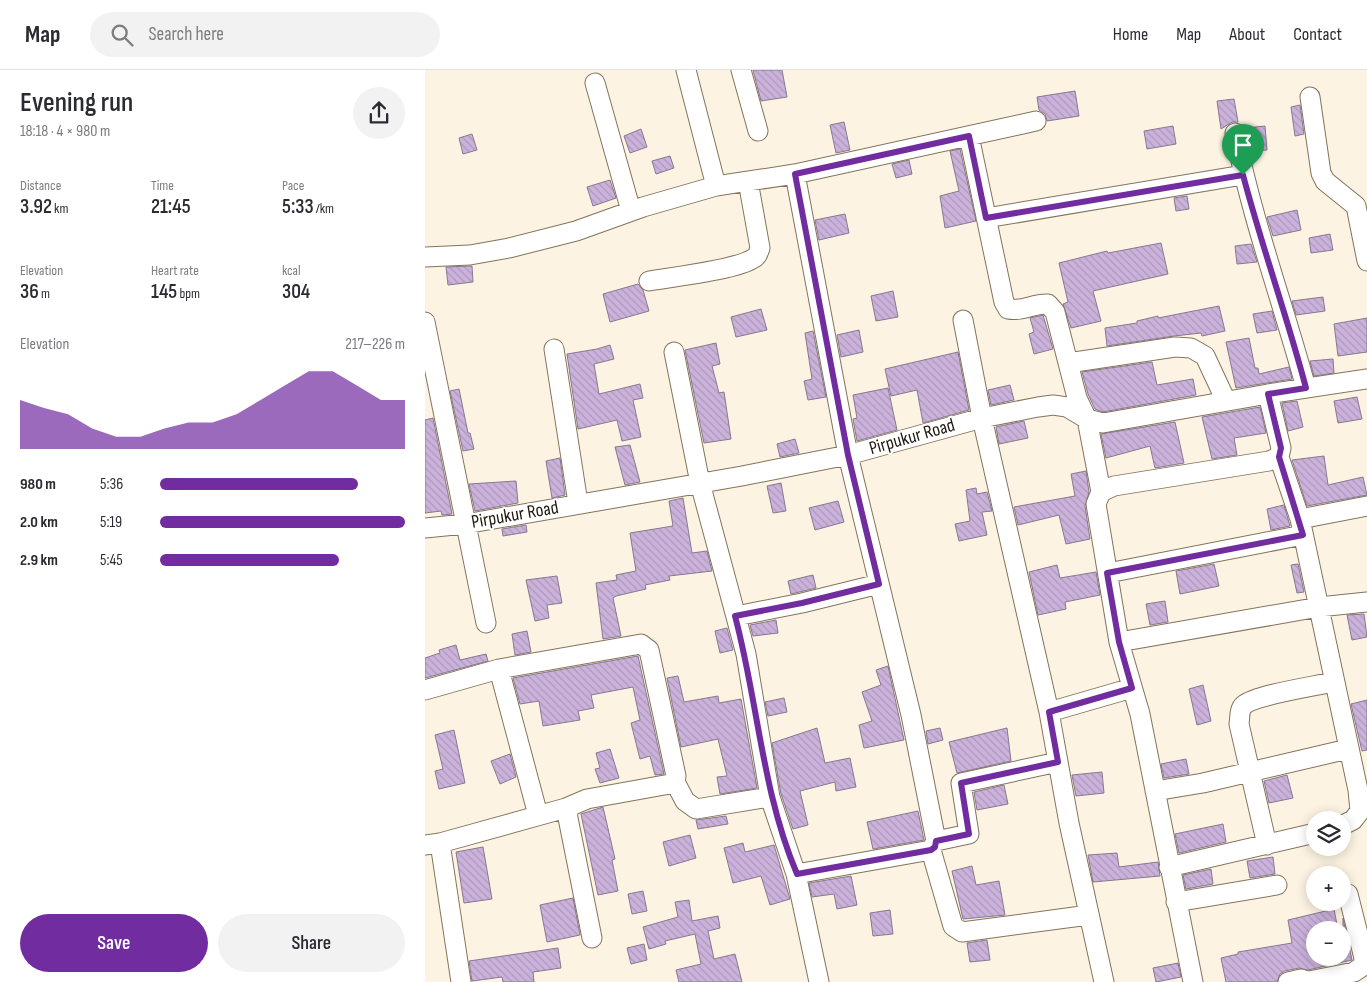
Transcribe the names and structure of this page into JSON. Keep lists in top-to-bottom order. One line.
{"streets":{"street":["Pirpukur Road"]},"page":{"header":"Map","search":"Search here","nav":["Home","Map","About","Contact"],"heading":["Evening run","18:18 · 4 × 980 m"],"stats":[["Distance","3.92 km"],["Time","21:45"],["Pace","5:33 /km"],["Elevation","36 m"],["Heart rate","145 bpm"],["kcal","304"]],"chart":["Elevation","217–226 m"],"list":[{"name":"980 m","note":"5:36"},{"name":"2.0 km","note":"5:19"},{"name":"2.9 km","note":"5:45"}],"map_buttons":["+","−"],"buttons":["Save","Share"]}}
